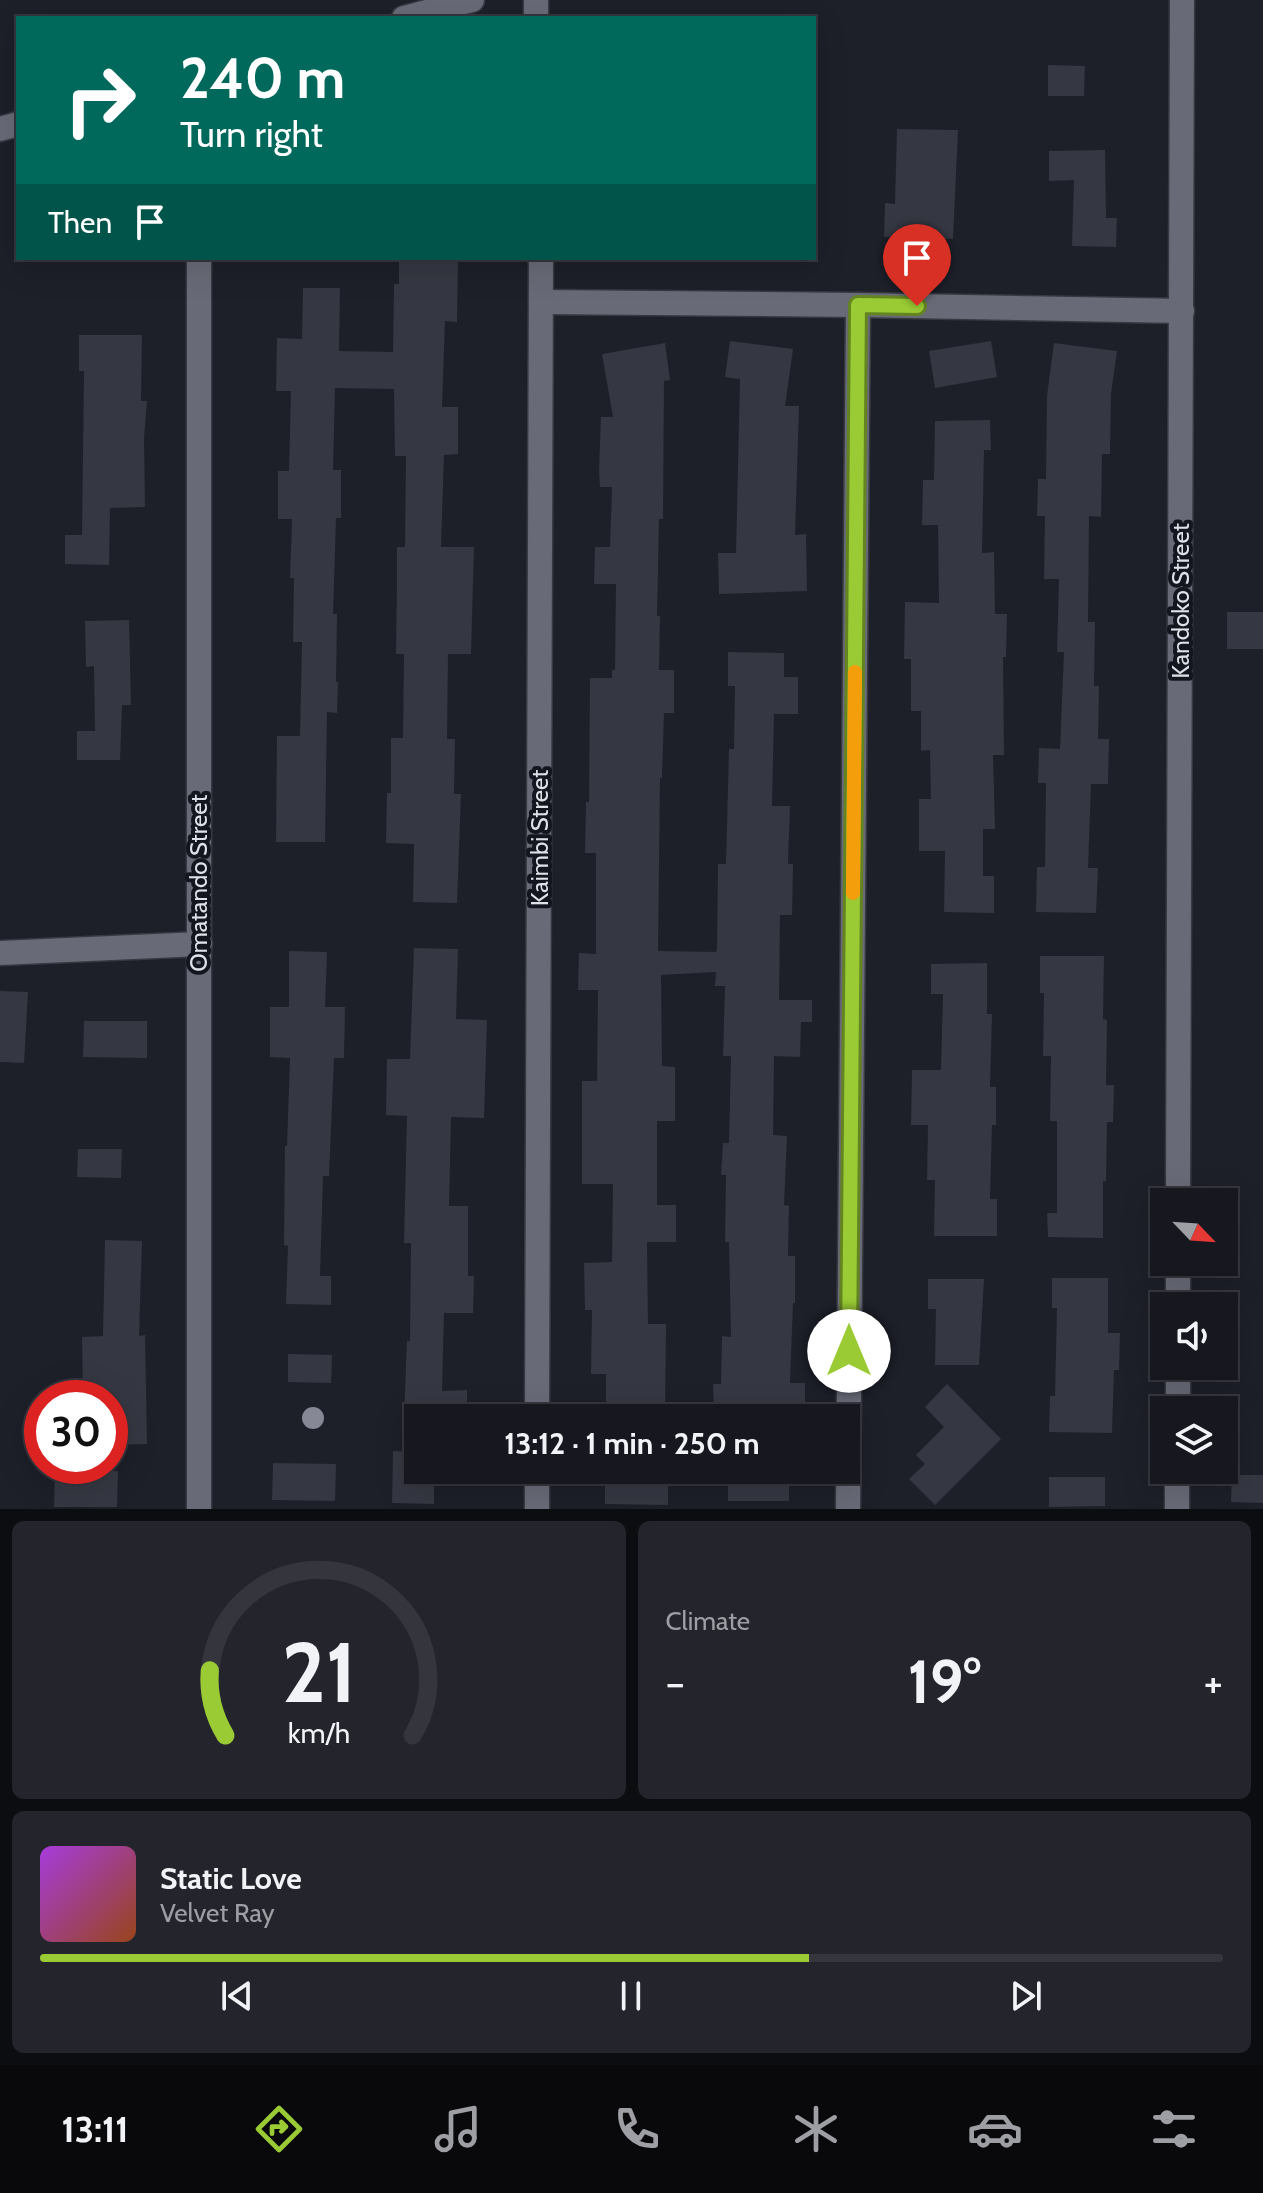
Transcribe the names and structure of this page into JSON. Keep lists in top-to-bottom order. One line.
{"streets":{"street":["Kandoko Street","Kaimbi Street","Omatando Street"]},"north":"bottom right","page":{"turn":["240 m","Turn right"],"then":"Then","limit":"30","trip":"13:12 · 1 min · 250 m","tile":"Climate","heat":["−","19°","+"],"song":["Static Love","Velvet Ray"],"tabs":"13:11","gauge":["21","km/h"]}}
